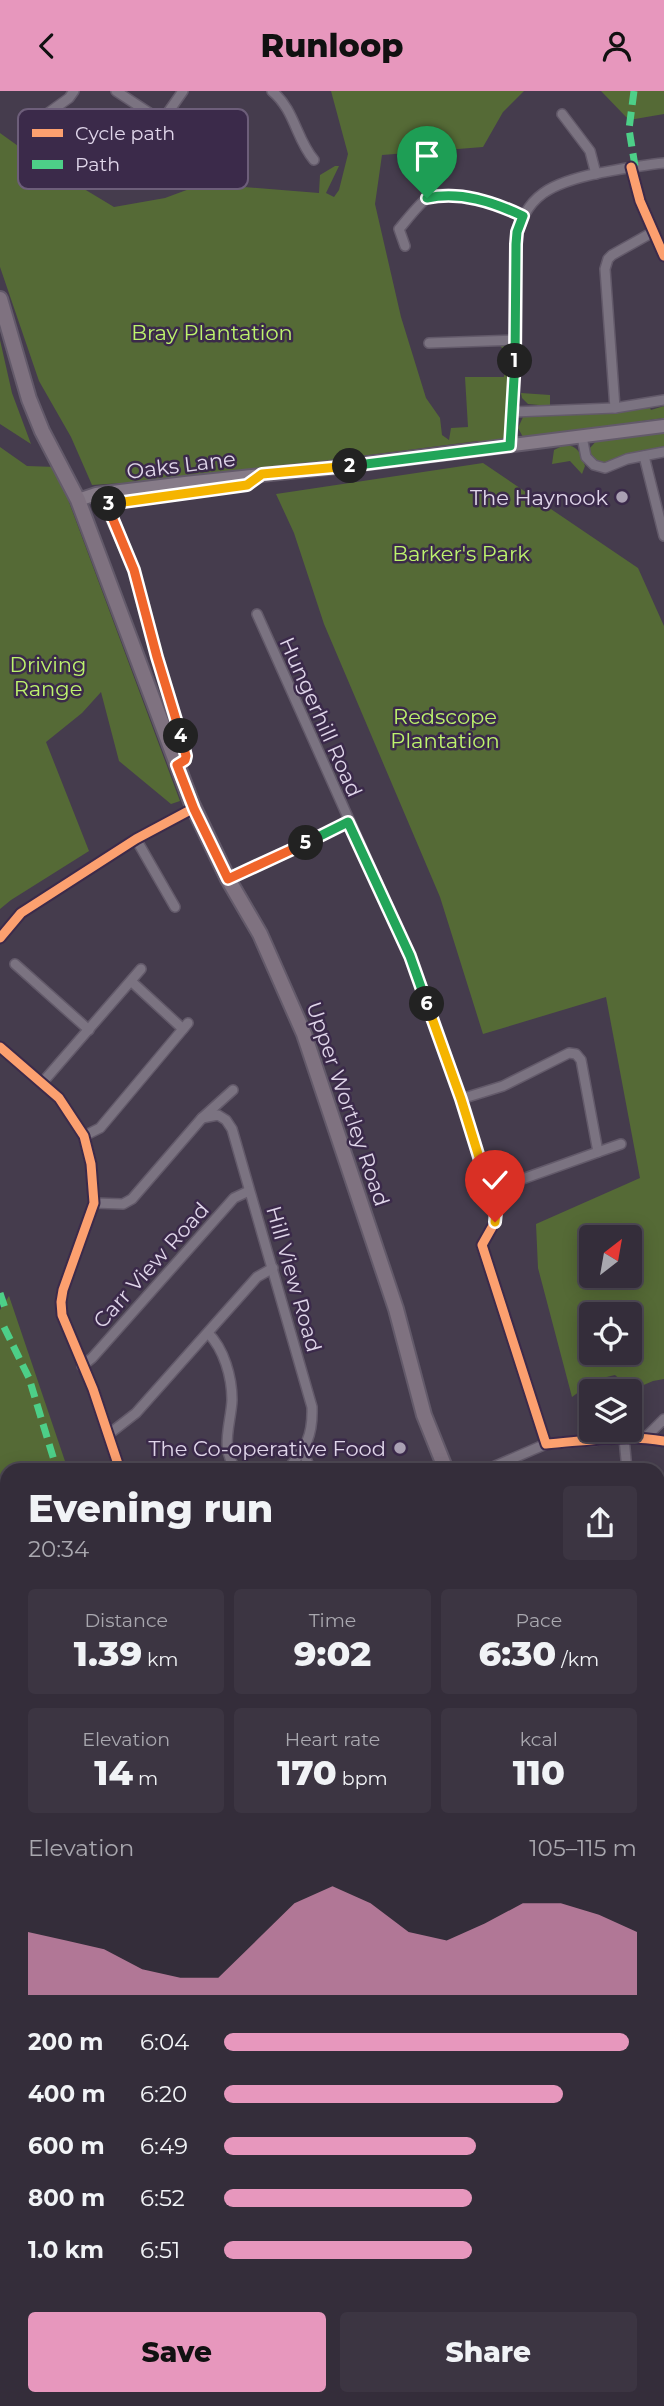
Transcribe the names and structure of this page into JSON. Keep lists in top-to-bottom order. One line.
{"streets":{"main road":["Upper Wortley Road"],"street":["Oaks Lane","Hungerhill Road","Carr View Road","Hill View Road"]},"crossings":[["Oaks Lane","Upper Wortley Road"],["Carr View Road","Hill View Road"]],"parks":["Bray Plantation","Barker's Park","Driving Range","Redscope Plantation"],"places":["The Haynook","The Co-operative Food"],"legend":["Cycle path","Path"],"north":"top right","page":{"header":"Runloop","pins":["1","2","3","4","5","6"],"heading":["Evening run","20:34"],"stats":[["Distance","1.39 km"],["Time","9:02"],["Pace","6:30 /km"],["Elevation","14 m"],["Heart rate","170 bpm"],["kcal","110"]],"chart":["Elevation","105–115 m"],"list":[{"name":"200 m","note":"6:04"},{"name":"400 m","note":"6:20"},{"name":"600 m","note":"6:49"},{"name":"800 m","note":"6:52"},{"name":"1.0 km","note":"6:51"}],"buttons":["Save","Share"]}}
